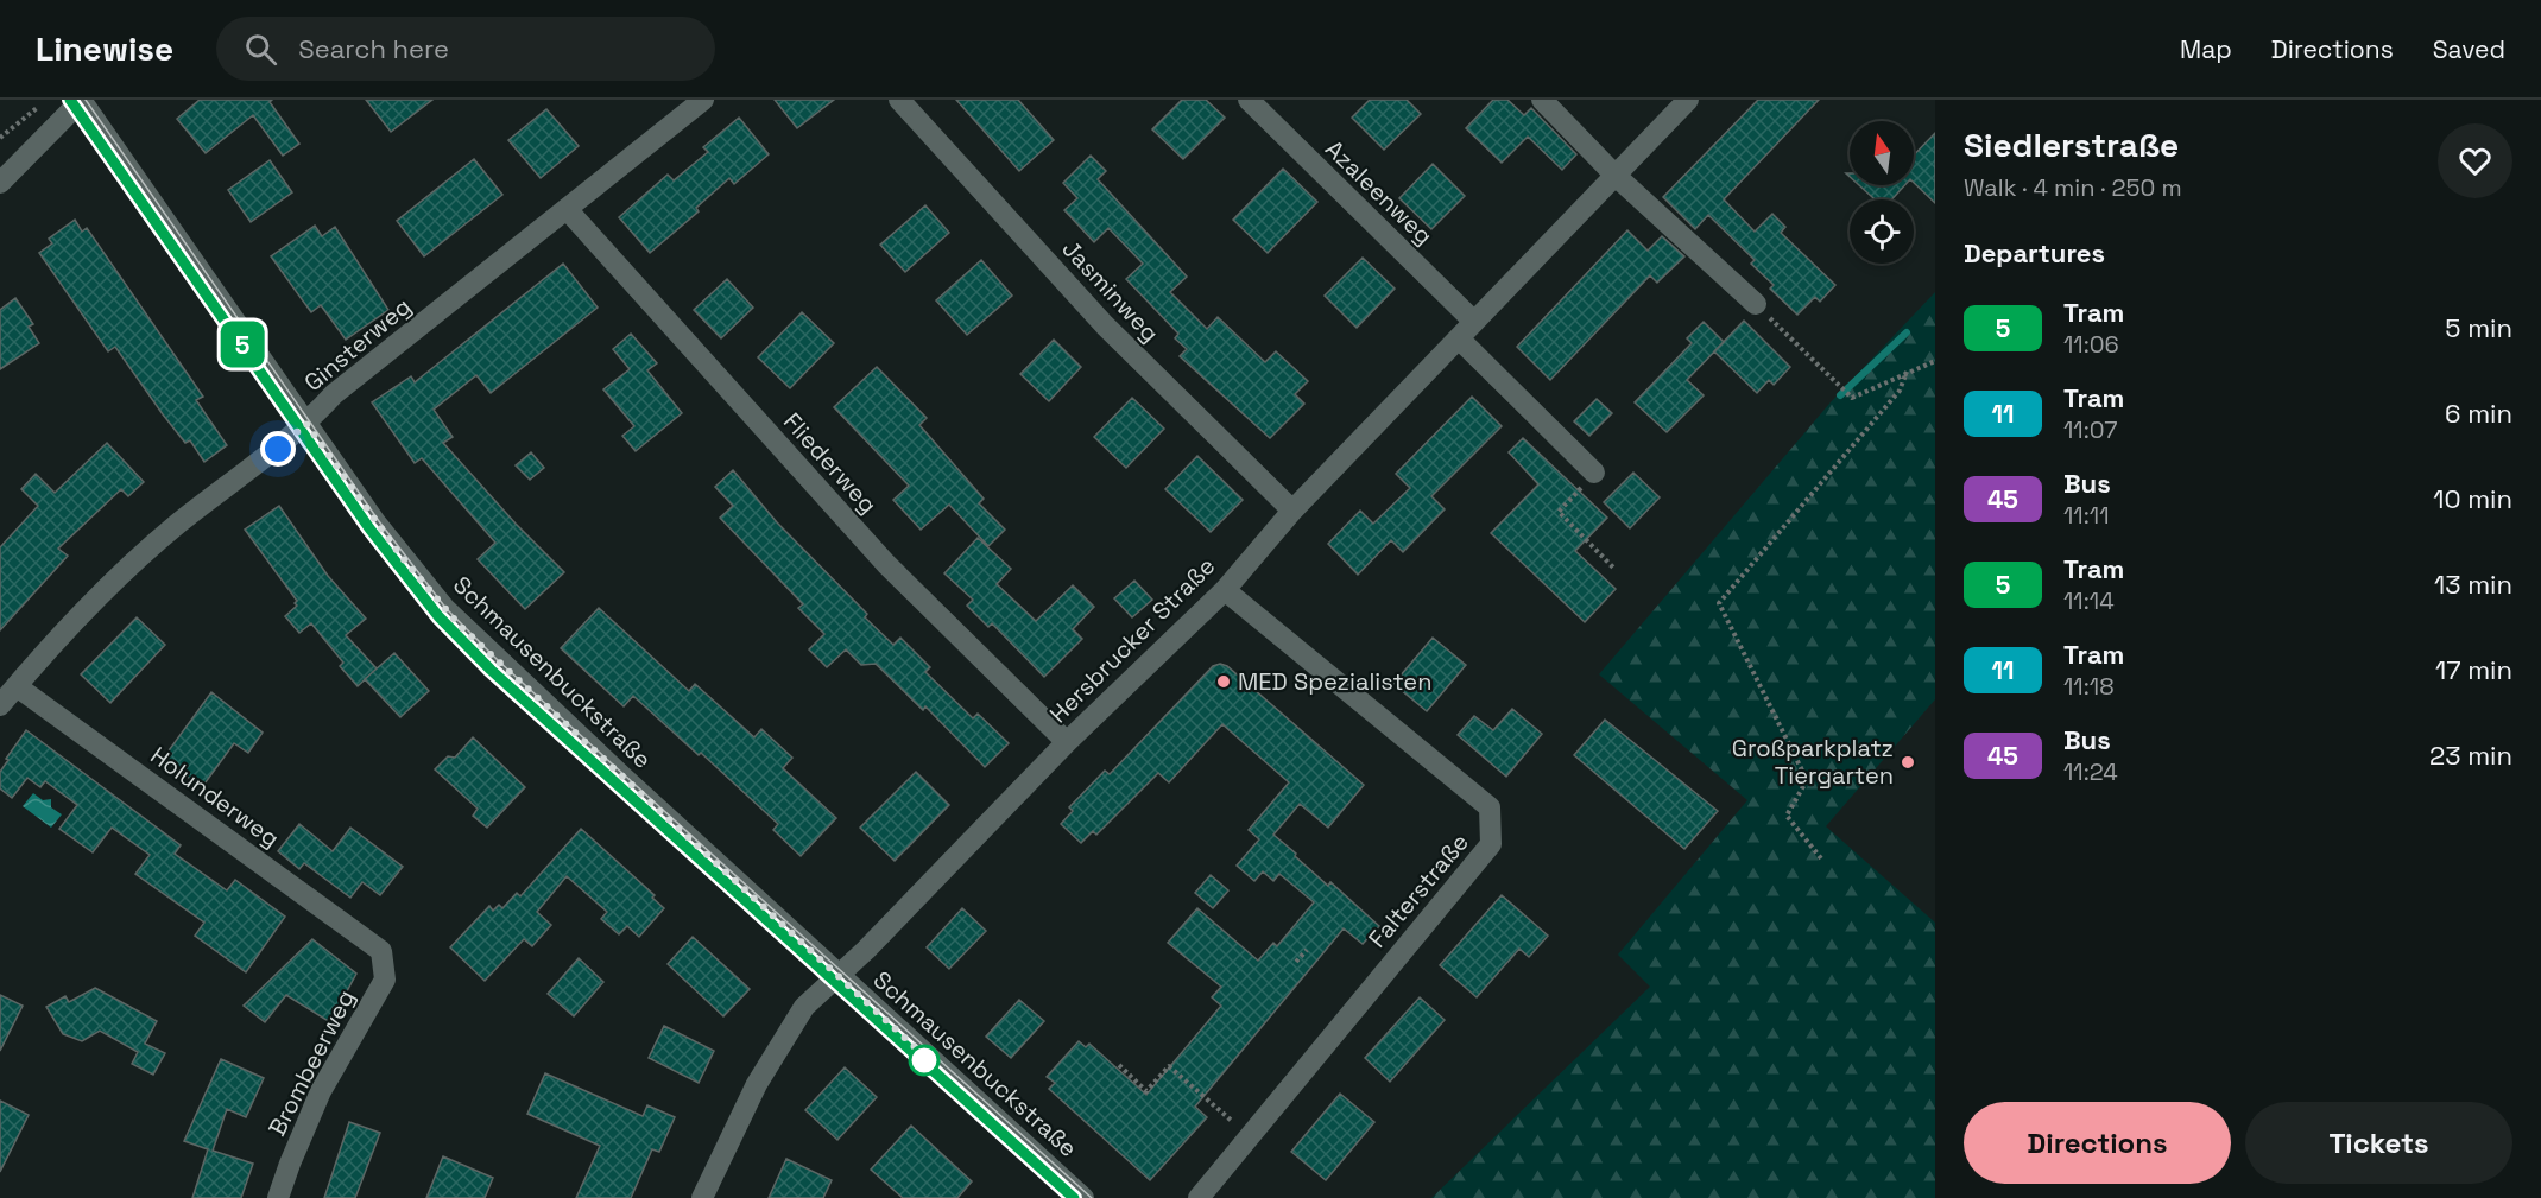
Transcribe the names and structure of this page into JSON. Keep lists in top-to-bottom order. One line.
{"streets":{"street":["Azaleenweg","Jasminweg","Ginsterweg","Fliederweg","Hersbrucker Straße","Schmausenbuckstraße","Holunderweg","Falterstraße","Brombeerweg"]},"crossings":[["Azaleenweg","Hersbrucker Straße"],["Jasminweg","Hersbrucker Straße"],["Ginsterweg","Fliederweg"],["Ginsterweg","Schmausenbuckstraße"],["Ginsterweg","Holunderweg"],["Fliederweg","Hersbrucker Straße"],["Hersbrucker Straße","Schmausenbuckstraße"],["Hersbrucker Straße","Falterstraße"],["Holunderweg","Brombeerweg"]],"places":["MED Spezialisten","Großparkplatz Tiergarten"],"lines":["tram line 5"],"north":"top","page":{"header":"Linewise","search":"Search here","nav":["Map","Directions","Saved"],"on_map":"5","heading":[["Siedlerstraße","Walk · 4 min · 250 m"],"Departures"],"list":[{"mark":"5","name":"Tram","note":"11:06","value":"5 min"},{"mark":"11","name":"Tram","note":"11:07","value":"6 min"},{"mark":"45","name":"Bus","note":"11:11","value":"10 min"},{"mark":"5","name":"Tram","note":"11:14","value":"13 min"},{"mark":"11","name":"Tram","note":"11:18","value":"17 min"},{"mark":"45","name":"Bus","note":"11:24","value":"23 min"}],"buttons":["Directions","Tickets"]}}
